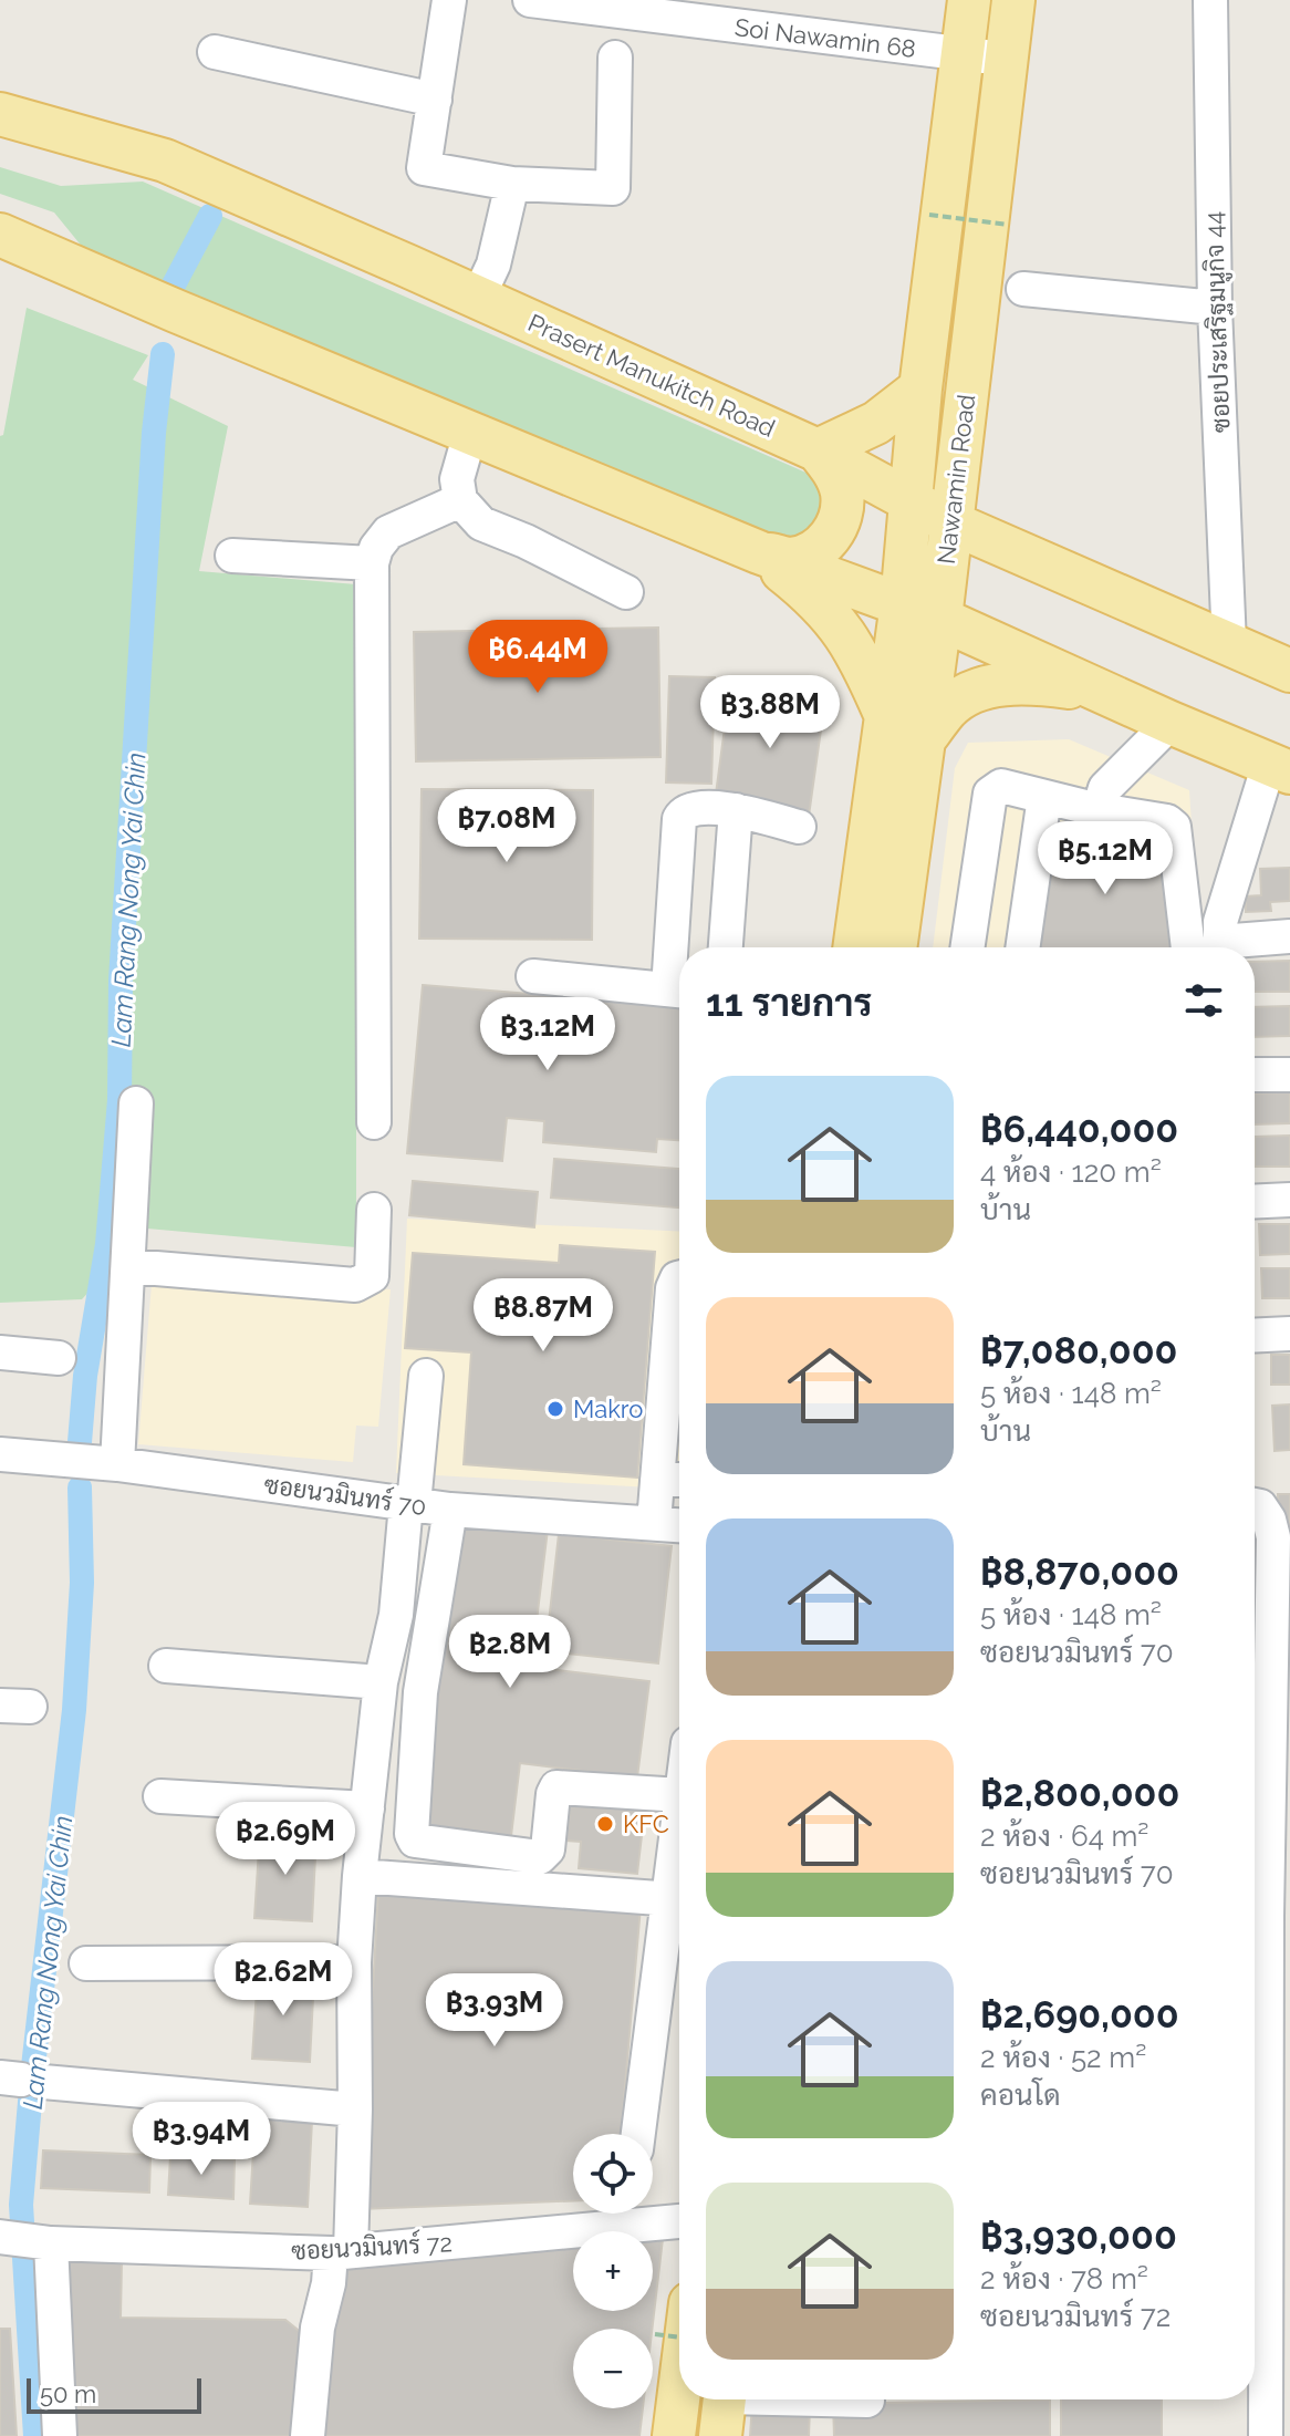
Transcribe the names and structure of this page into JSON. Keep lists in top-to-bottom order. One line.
{"streets":{"main road":["Prasert Manukitch Road","Nawamin Road"],"street":["Soi Nawamin 68","ซอยประเสริฐมนูกิจ 44","ซอยนวมินทร์ 70","ซอยนวมินทร์ 72"]},"crossings":[["Soi Nawamin 68","Nawamin Road"],["ซอยประเสริฐมนูกิจ 44","Prasert Manukitch Road"],["Prasert Manukitch Road","Nawamin Road"]],"water":["Lam Rang Nong Yai Chin"],"places":["Makro","KFC"],"scale_bar":"50 m","page":{"price":["฿6.44M","฿3.88M","฿7.08M","฿5.12M","฿3.12M","฿8.87M","฿2.8M","฿2.69M","฿2.62M","฿3.93M","฿3.94M"],"heading":"11 รายการ","list":[{"name":"฿6,440,000","note":"4 ห้อง · 120 m² · บ้าน"},{"name":"฿7,080,000","note":"5 ห้อง · 148 m² · บ้าน"},{"name":"฿8,870,000","note":"5 ห้อง · 148 m² · ซอยนวมินทร์ 70"},{"name":"฿2,800,000","note":"2 ห้อง · 64 m² · ซอยนวมินทร์ 70"},{"name":"฿2,690,000","note":"2 ห้อง · 52 m² · คอนโด"},{"name":"฿3,930,000","note":"2 ห้อง · 78 m² · ซอยนวมินทร์ 72"}],"map_buttons":["+","−"],"scale":"50 m"}}
